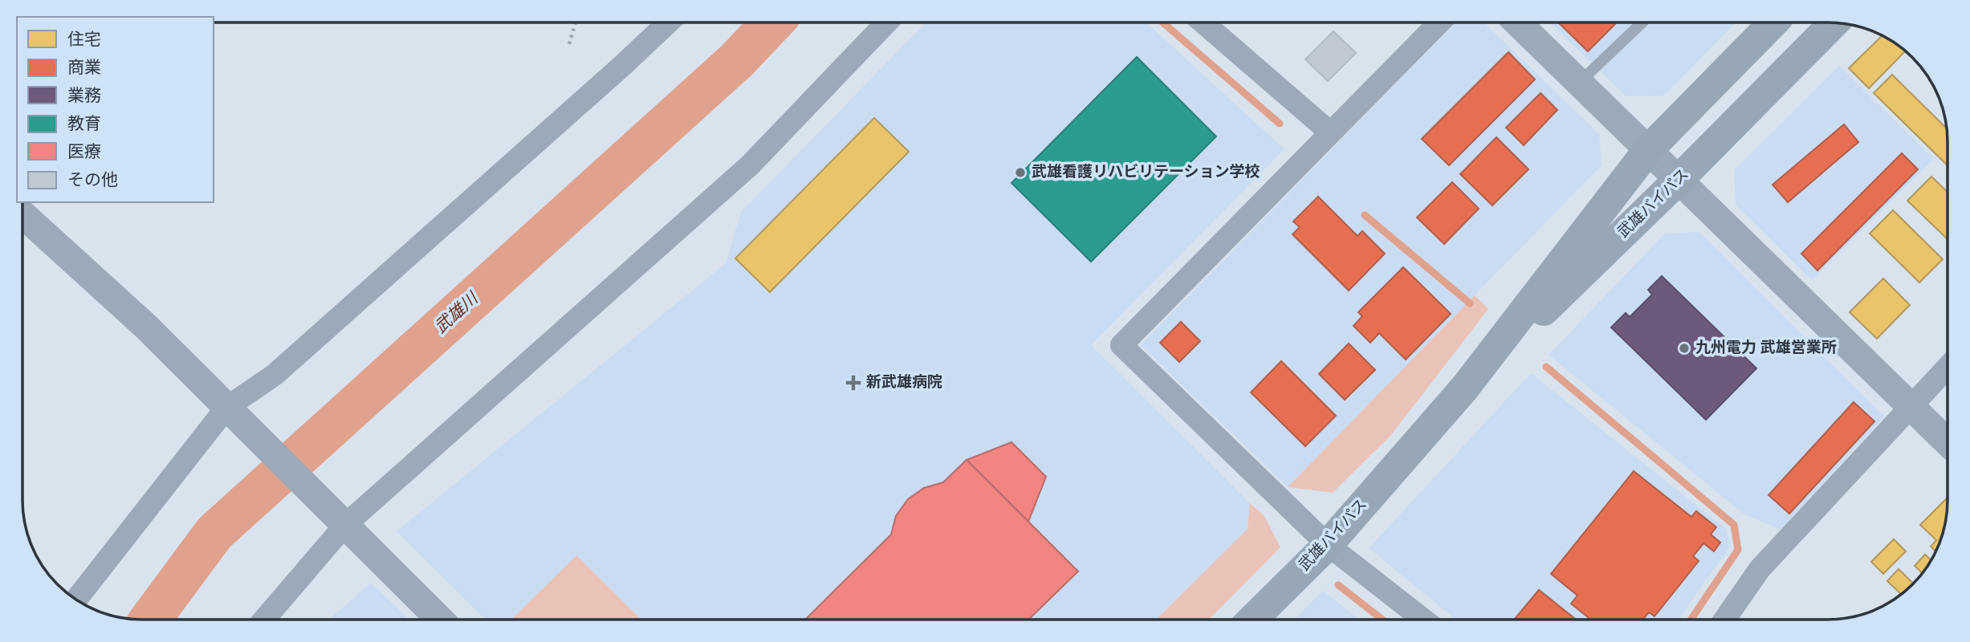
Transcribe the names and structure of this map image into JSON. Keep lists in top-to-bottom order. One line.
{"streets":{"highway":["武雄バイパス"]},"water":["武雄川"],"places":{"other":["武雄看護リハビリテーション学校","九州電力 武雄営業所"],"health":["新武雄病院"]},"legend":["住宅","商業","業務","教育","医療","その他"]}
